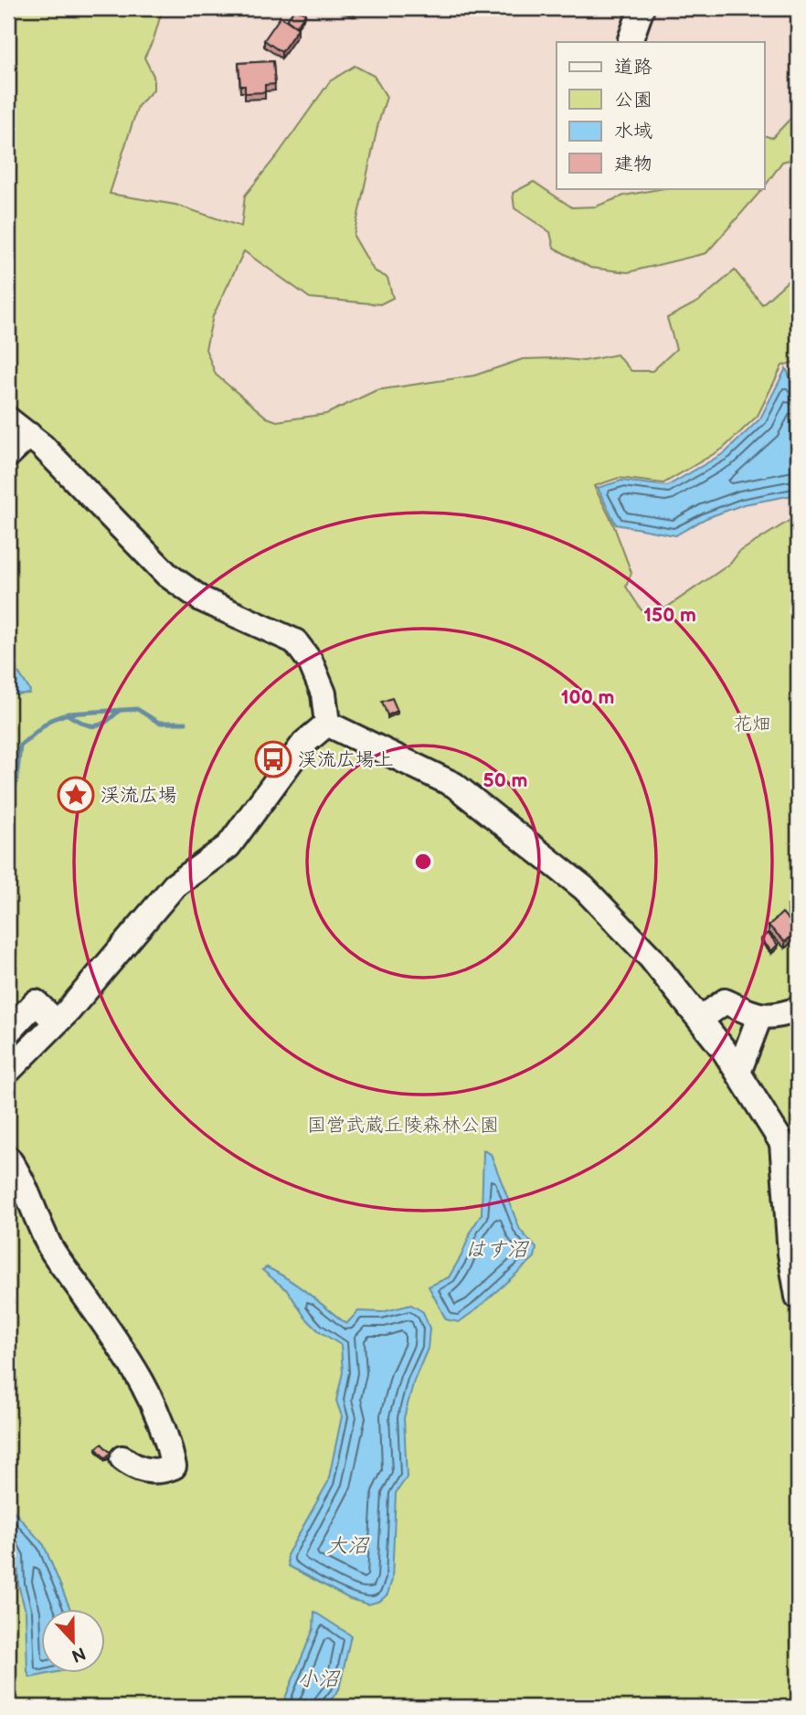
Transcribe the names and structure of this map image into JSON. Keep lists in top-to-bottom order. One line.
{"water":["はす沼","大沼","小沼"],"parks":["花畑","国営武蔵丘陵森林公園"],"places":{"bus stop":["渓流広場上"],"place":["渓流広場"]},"legend":["道路","公園","水域","建物"],"north":"bottom","rings":["150 m","100 m","50 m"]}
